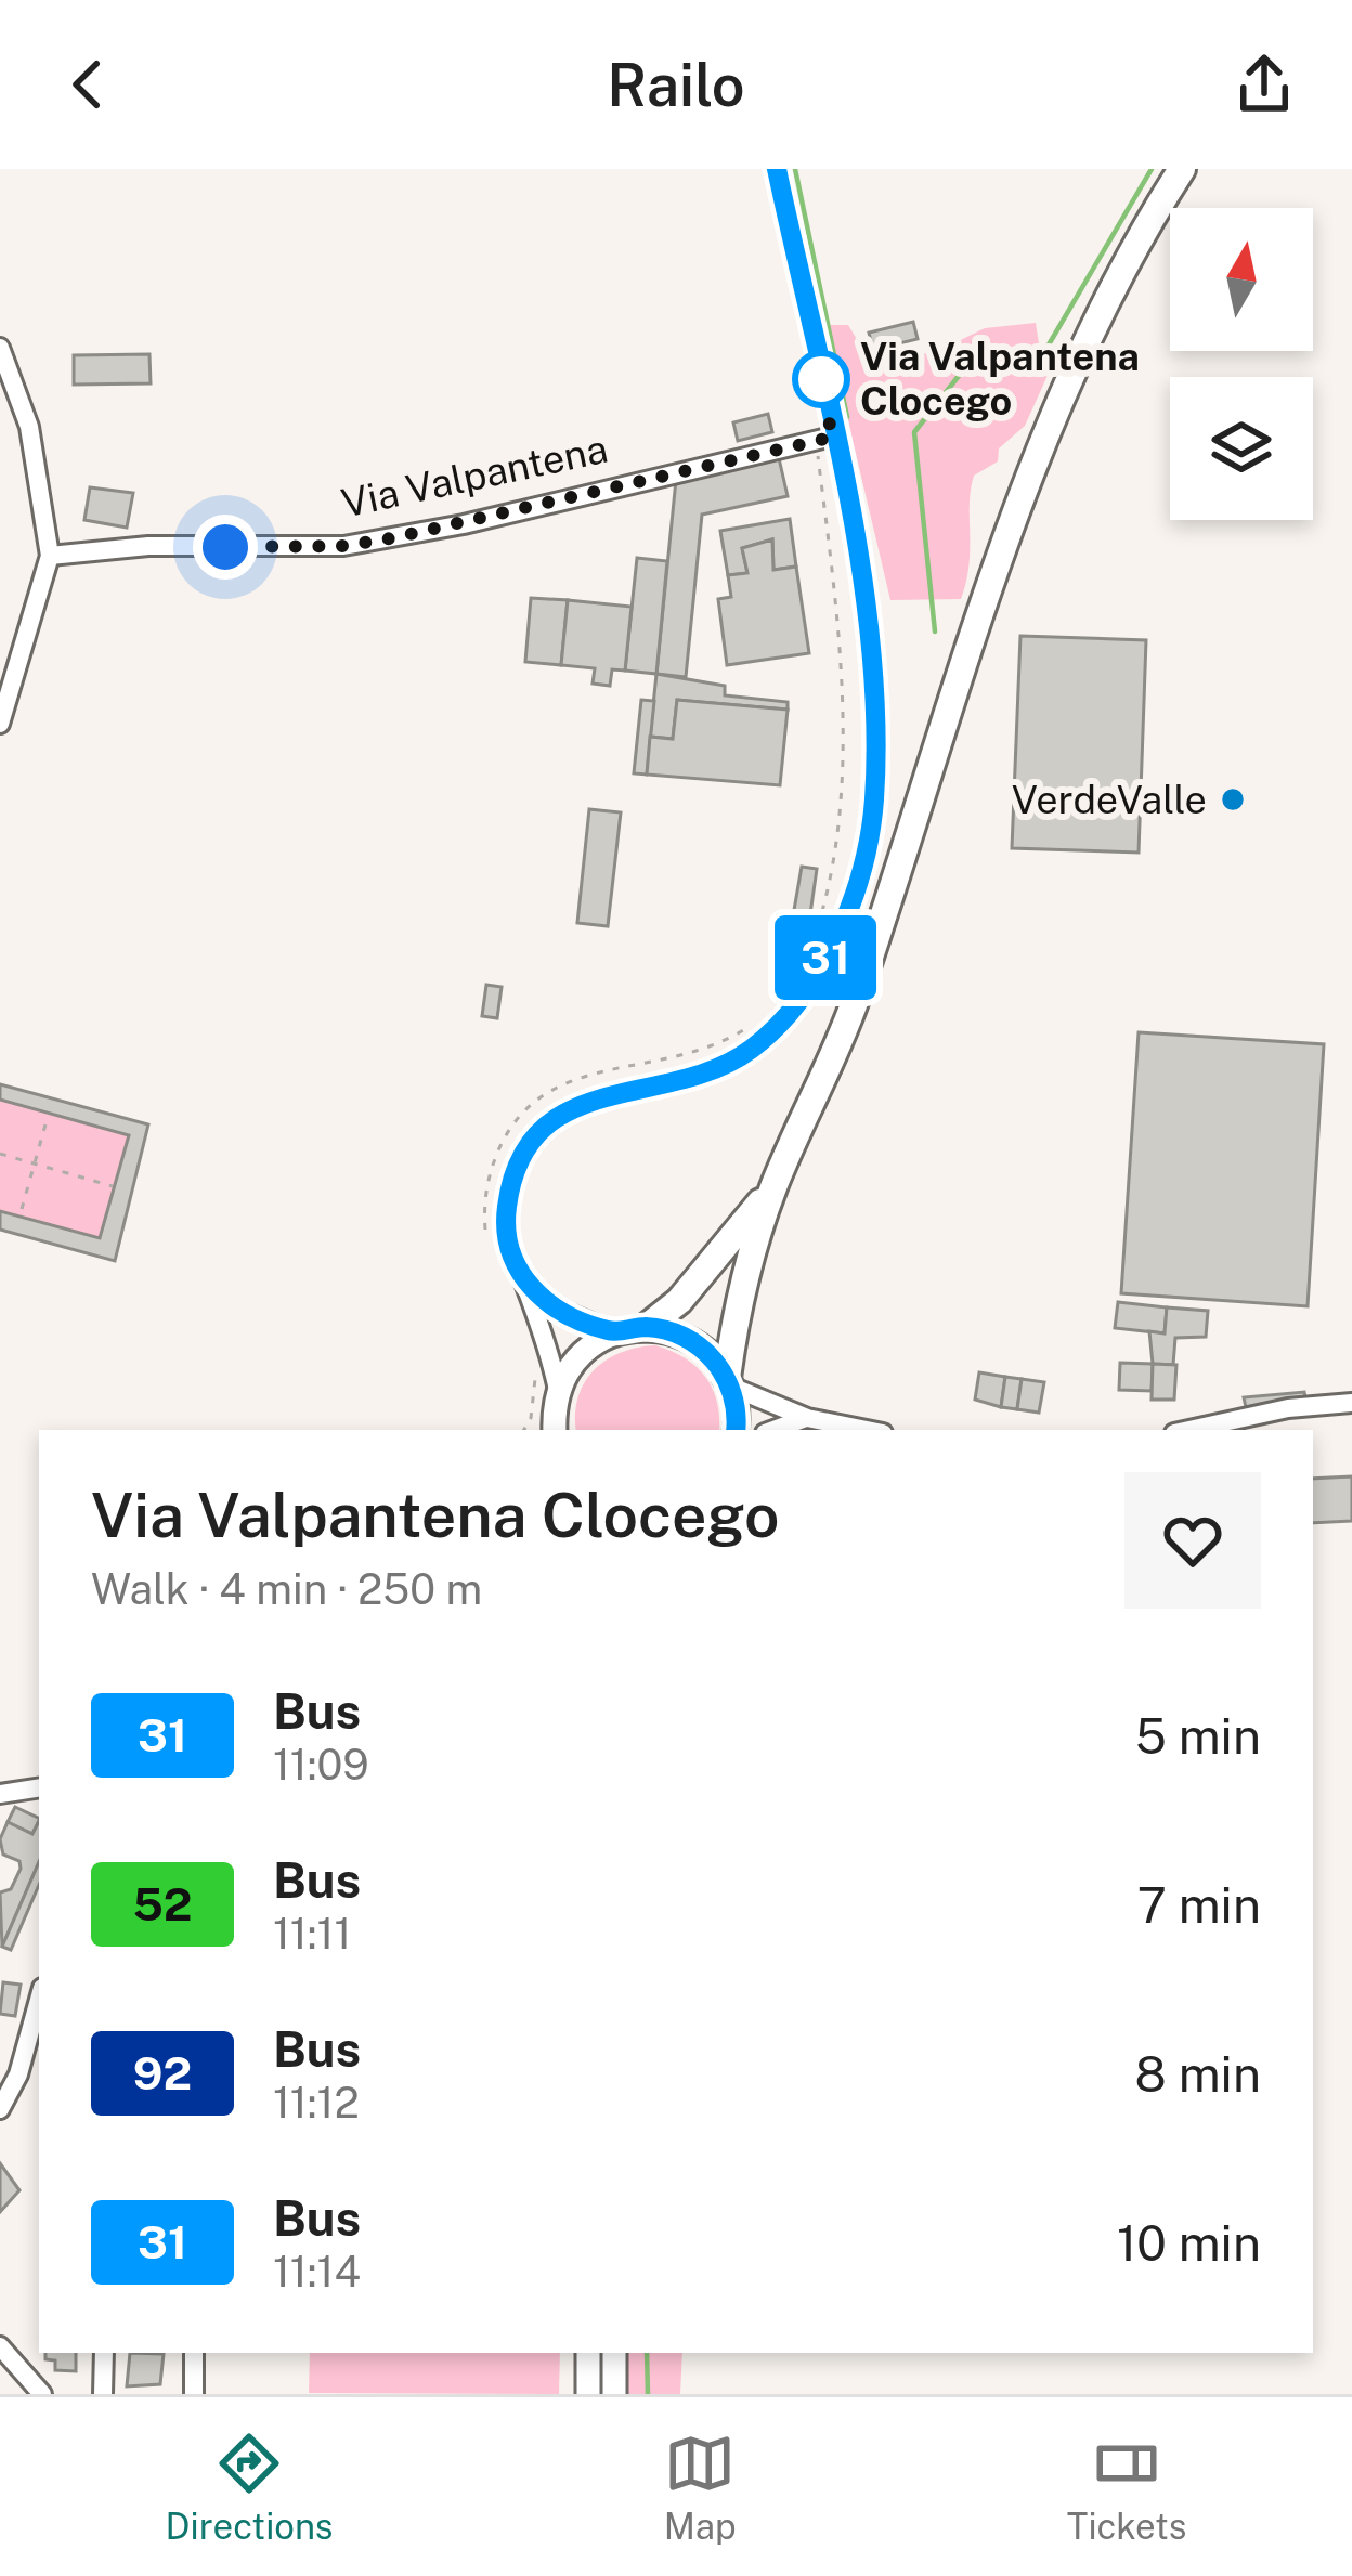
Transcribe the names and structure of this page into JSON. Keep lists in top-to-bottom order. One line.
{"streets":{"street":["Via Valpantena"]},"places":["Via Valpantena Clocego","VerdeValle"],"lines":["bus line 31"],"north":"top","page":{"header":"Railo","on_map":"31","heading":["Via Valpantena Clocego","Walk · 4 min · 250 m"],"list":[{"mark":"31","name":"Bus","note":"11:09","value":"5 min"},{"mark":"52","name":"Bus","note":"11:11","value":"7 min"},{"mark":"92","name":"Bus","note":"11:12","value":"8 min"},{"mark":"31","name":"Bus","note":"11:14","value":"10 min"}],"tabs":["Directions","Map","Tickets"]}}
